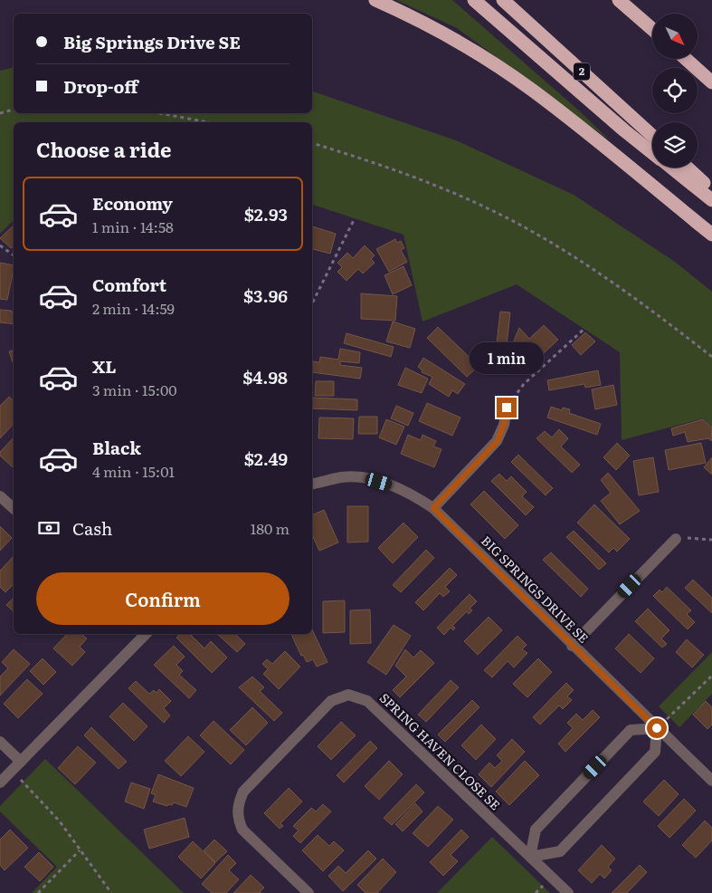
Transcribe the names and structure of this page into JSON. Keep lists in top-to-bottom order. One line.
{"streets":{"highway":["2"],"street":["BIG SPRINGS DRIVE SE","SPRING HAVEN CLOSE SE"]},"north":"bottom right","page":{"banner":["Big Springs Drive SE","Drop-off"],"heading":"Choose a ride","list":[{"name":"Economy","note":"1 min · 14:58","value":"$2.93"},{"name":"Comfort","note":"2 min · 14:59","value":"$3.96"},{"name":"XL","note":"3 min · 15:00","value":"$4.98"},{"name":"Black","note":"4 min · 15:01","value":"$2.49"}],"bubble":"1 min","pay":["Cash","180 m"],"buttons":"Confirm"}}
